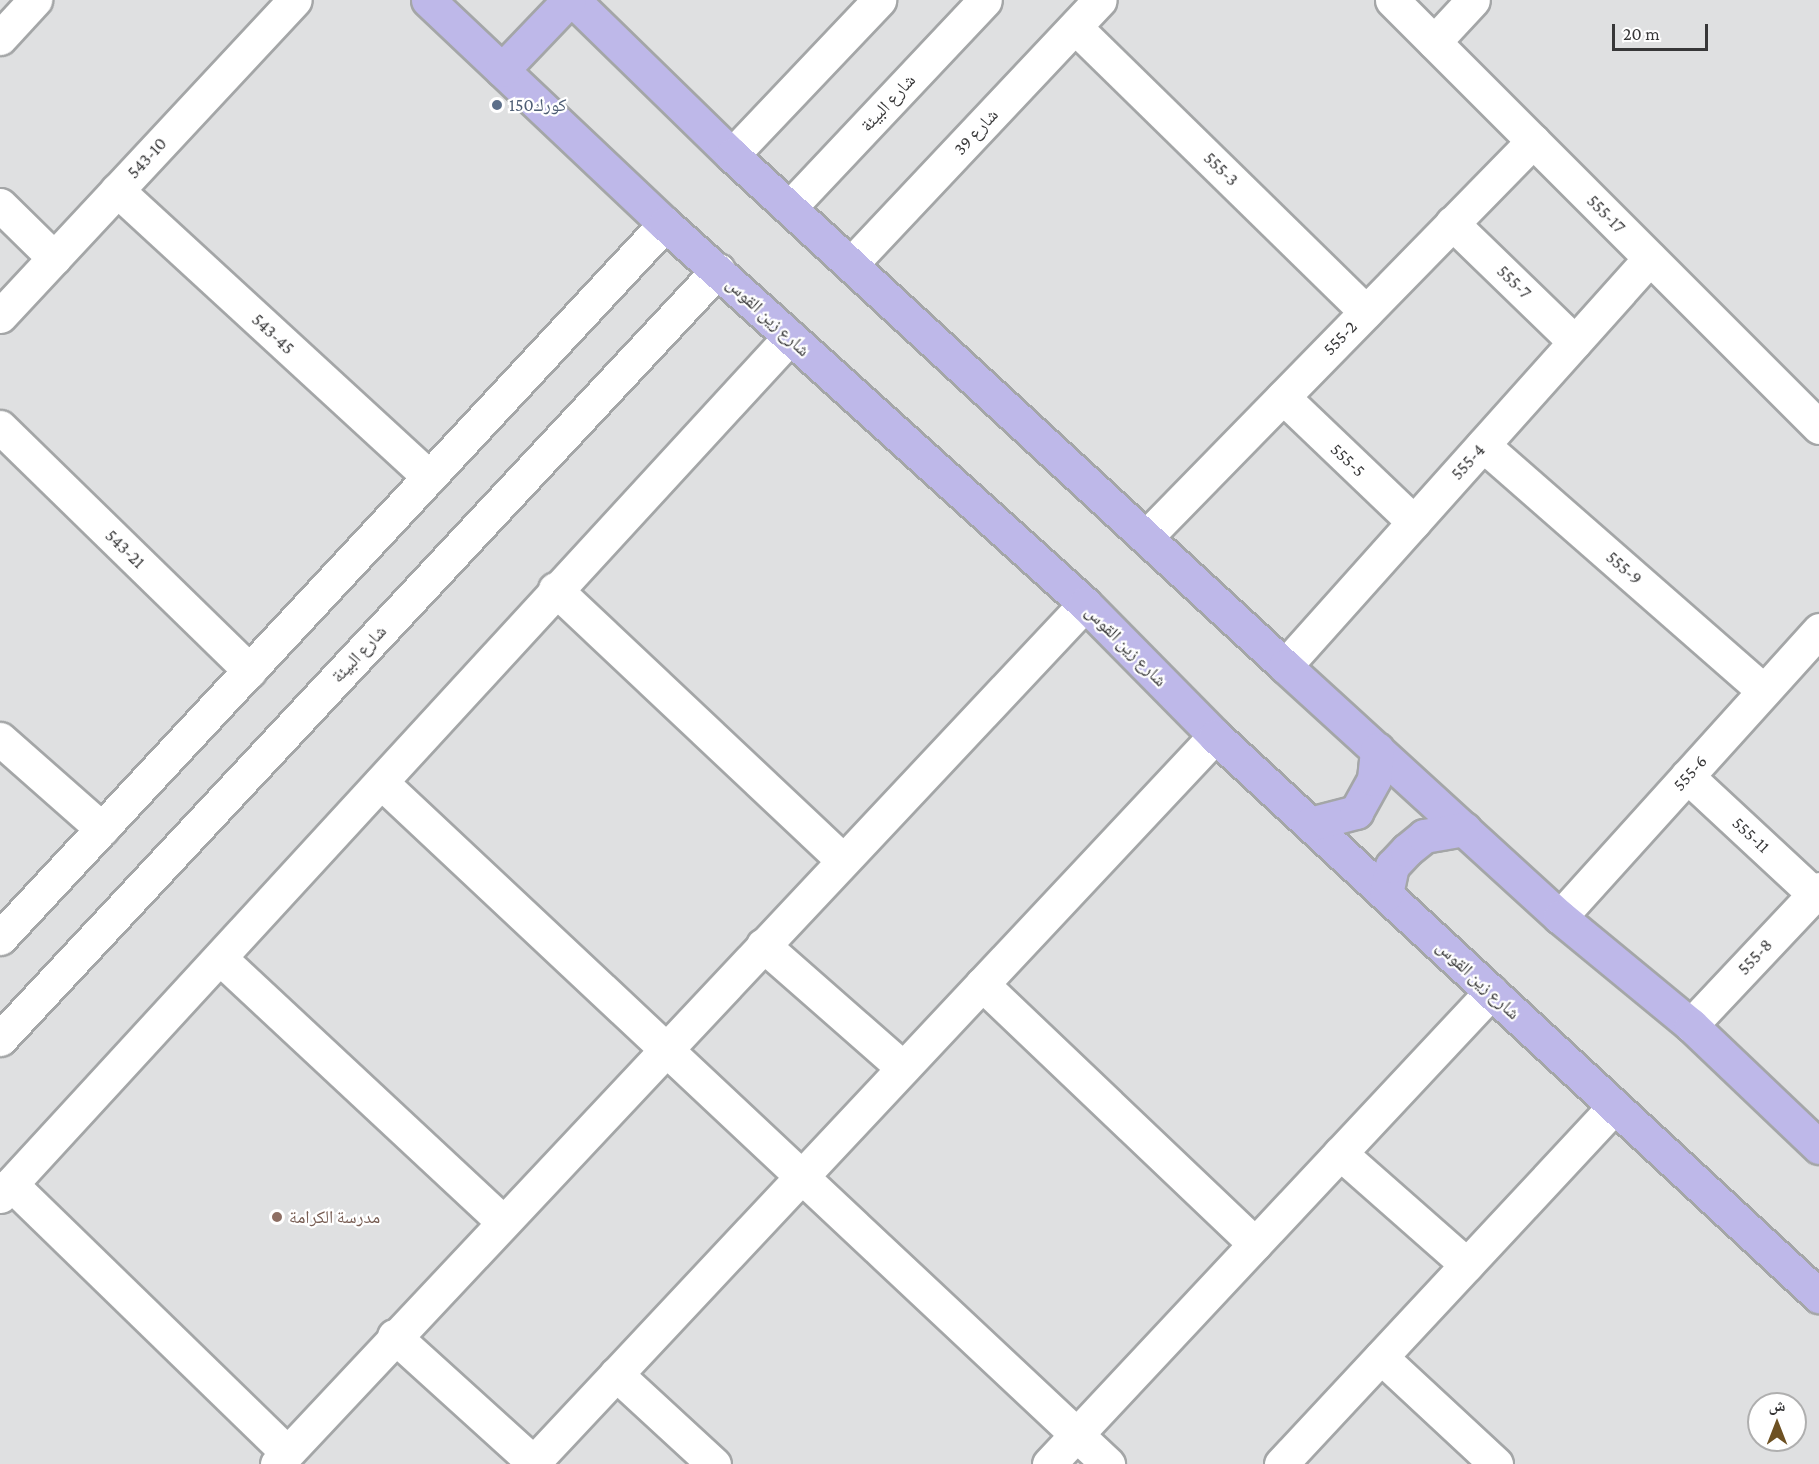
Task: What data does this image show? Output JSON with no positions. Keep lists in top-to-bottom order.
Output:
{
  "streets": {
    "main road": ["شارع زين القوس"],
    "street": [
      "شارع البيئة",
      "شارع 39",
      "543-10",
      "555-3",
      "555-17",
      "555-7",
      "543-45",
      "555-2",
      "555-5",
      "555-4",
      "543-21",
      "555-9",
      "555-6",
      "555-11",
      "555-8"
    ]
  },
  "crossings": [
    ["شارع البيئة", "شارع زين القوس"],
    ["شارع 39", "555-3"],
    ["543-10", "543-45"],
    ["555-3", "555-2"],
    ["555-17", "555-2"],
    ["555-17", "555-4"],
    ["555-7", "555-2"],
    ["555-7", "555-4"],
    ["555-2", "555-5"],
    ["555-5", "555-4"],
    ["555-4", "555-9"],
    ["555-9", "555-6"],
    ["555-6", "555-11"],
    ["555-11", "555-8"]
  ],
  "places": ["كورك150", "مدرسة الكرامة"],
  "scale_bar": "20 m",
  "north": "top"
}
